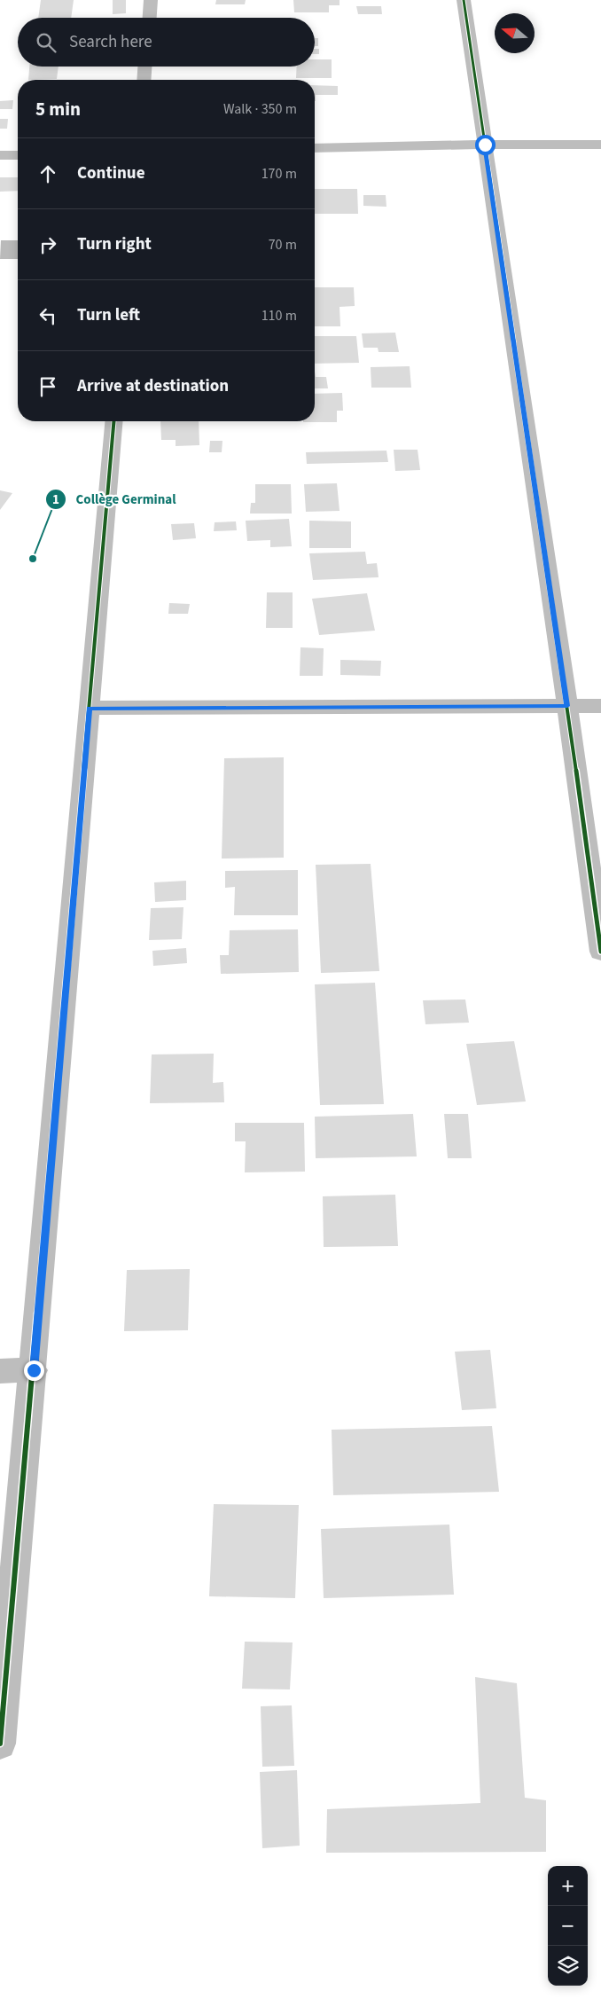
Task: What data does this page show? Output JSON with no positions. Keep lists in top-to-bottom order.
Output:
{
  "places": ["Collège Germinal"],
  "north": "left",
  "page": {
    "search": "Search here",
    "heading": ["5 min", "Walk · 350 m"],
    "list": [
      ["Continue", "170 m"],
      ["Turn right", "70 m"],
      ["Turn left", "110 m"],
      "Arrive at destination"
    ],
    "map_buttons": ["+", "−"]
  }
}
